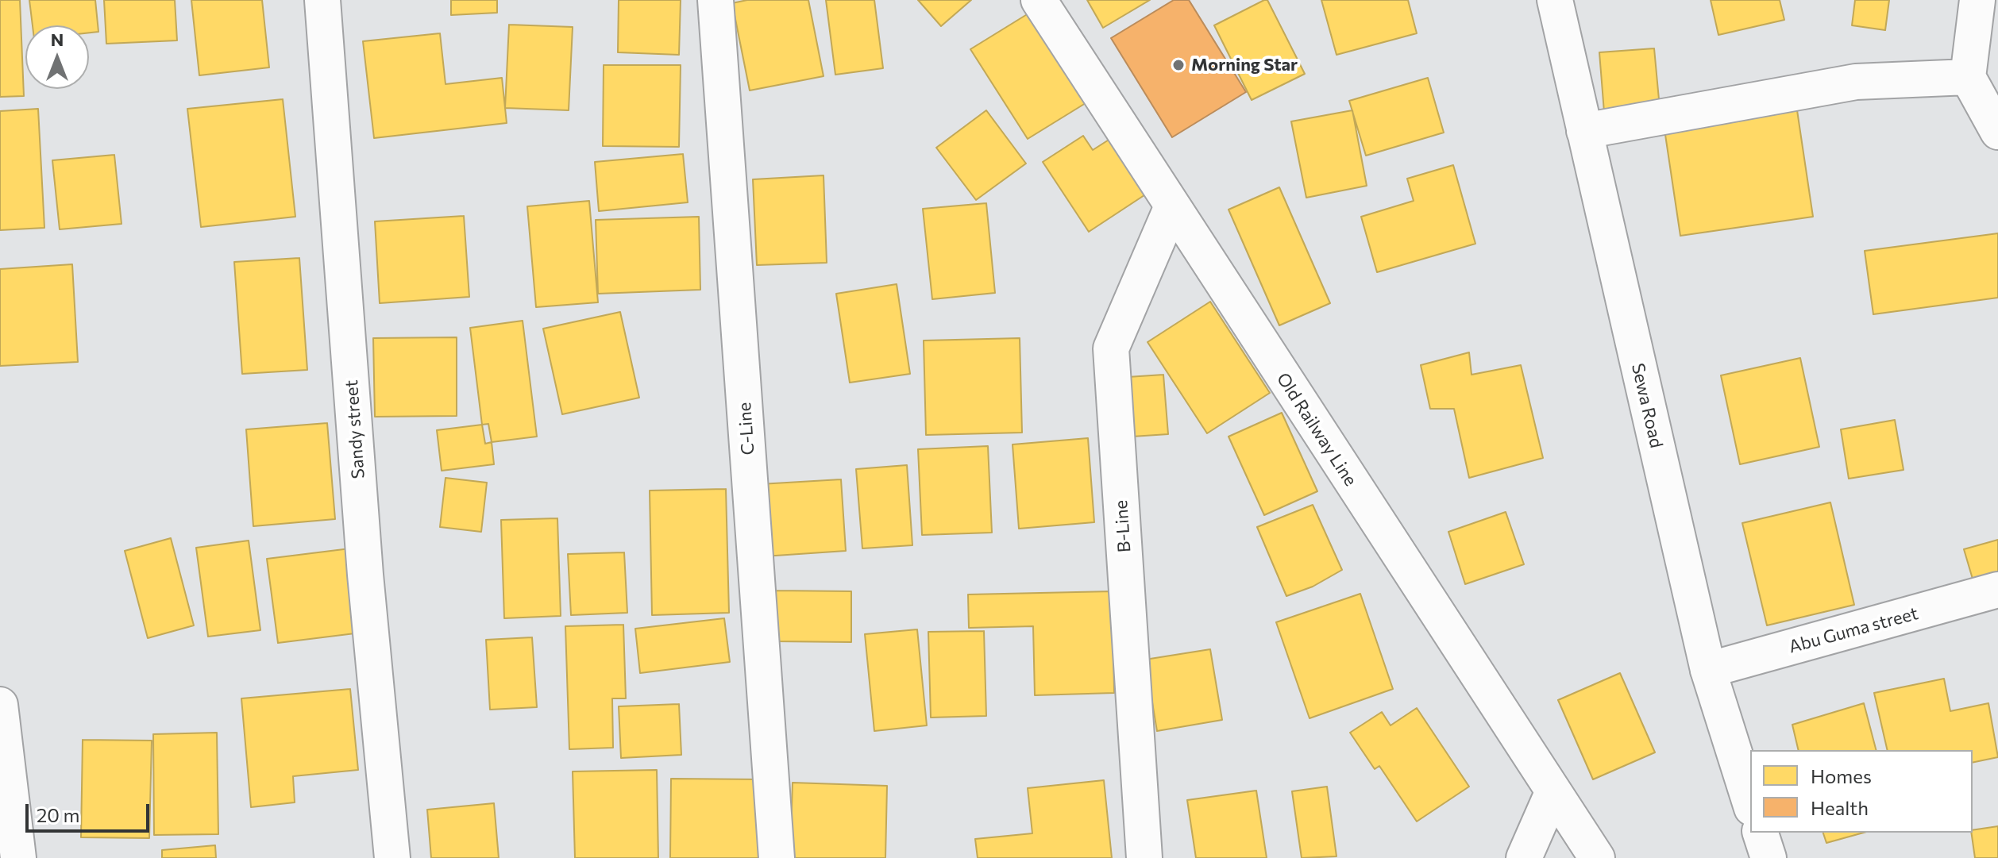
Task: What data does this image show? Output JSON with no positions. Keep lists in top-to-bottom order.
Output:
{
  "streets": {
    "street": [
      "Sewa Road",
      "C-Line",
      "Sandy street",
      "Old Railway Line",
      "B-Line",
      "Abu Guma street"
    ]
  },
  "crossings": [
    ["Sewa Road", "Abu Guma street"],
    ["Old Railway Line", "B-Line"]
  ],
  "places": ["Morning Star"],
  "legend": ["Homes", "Health"],
  "scale_bar": "20 m",
  "north": "top"
}
